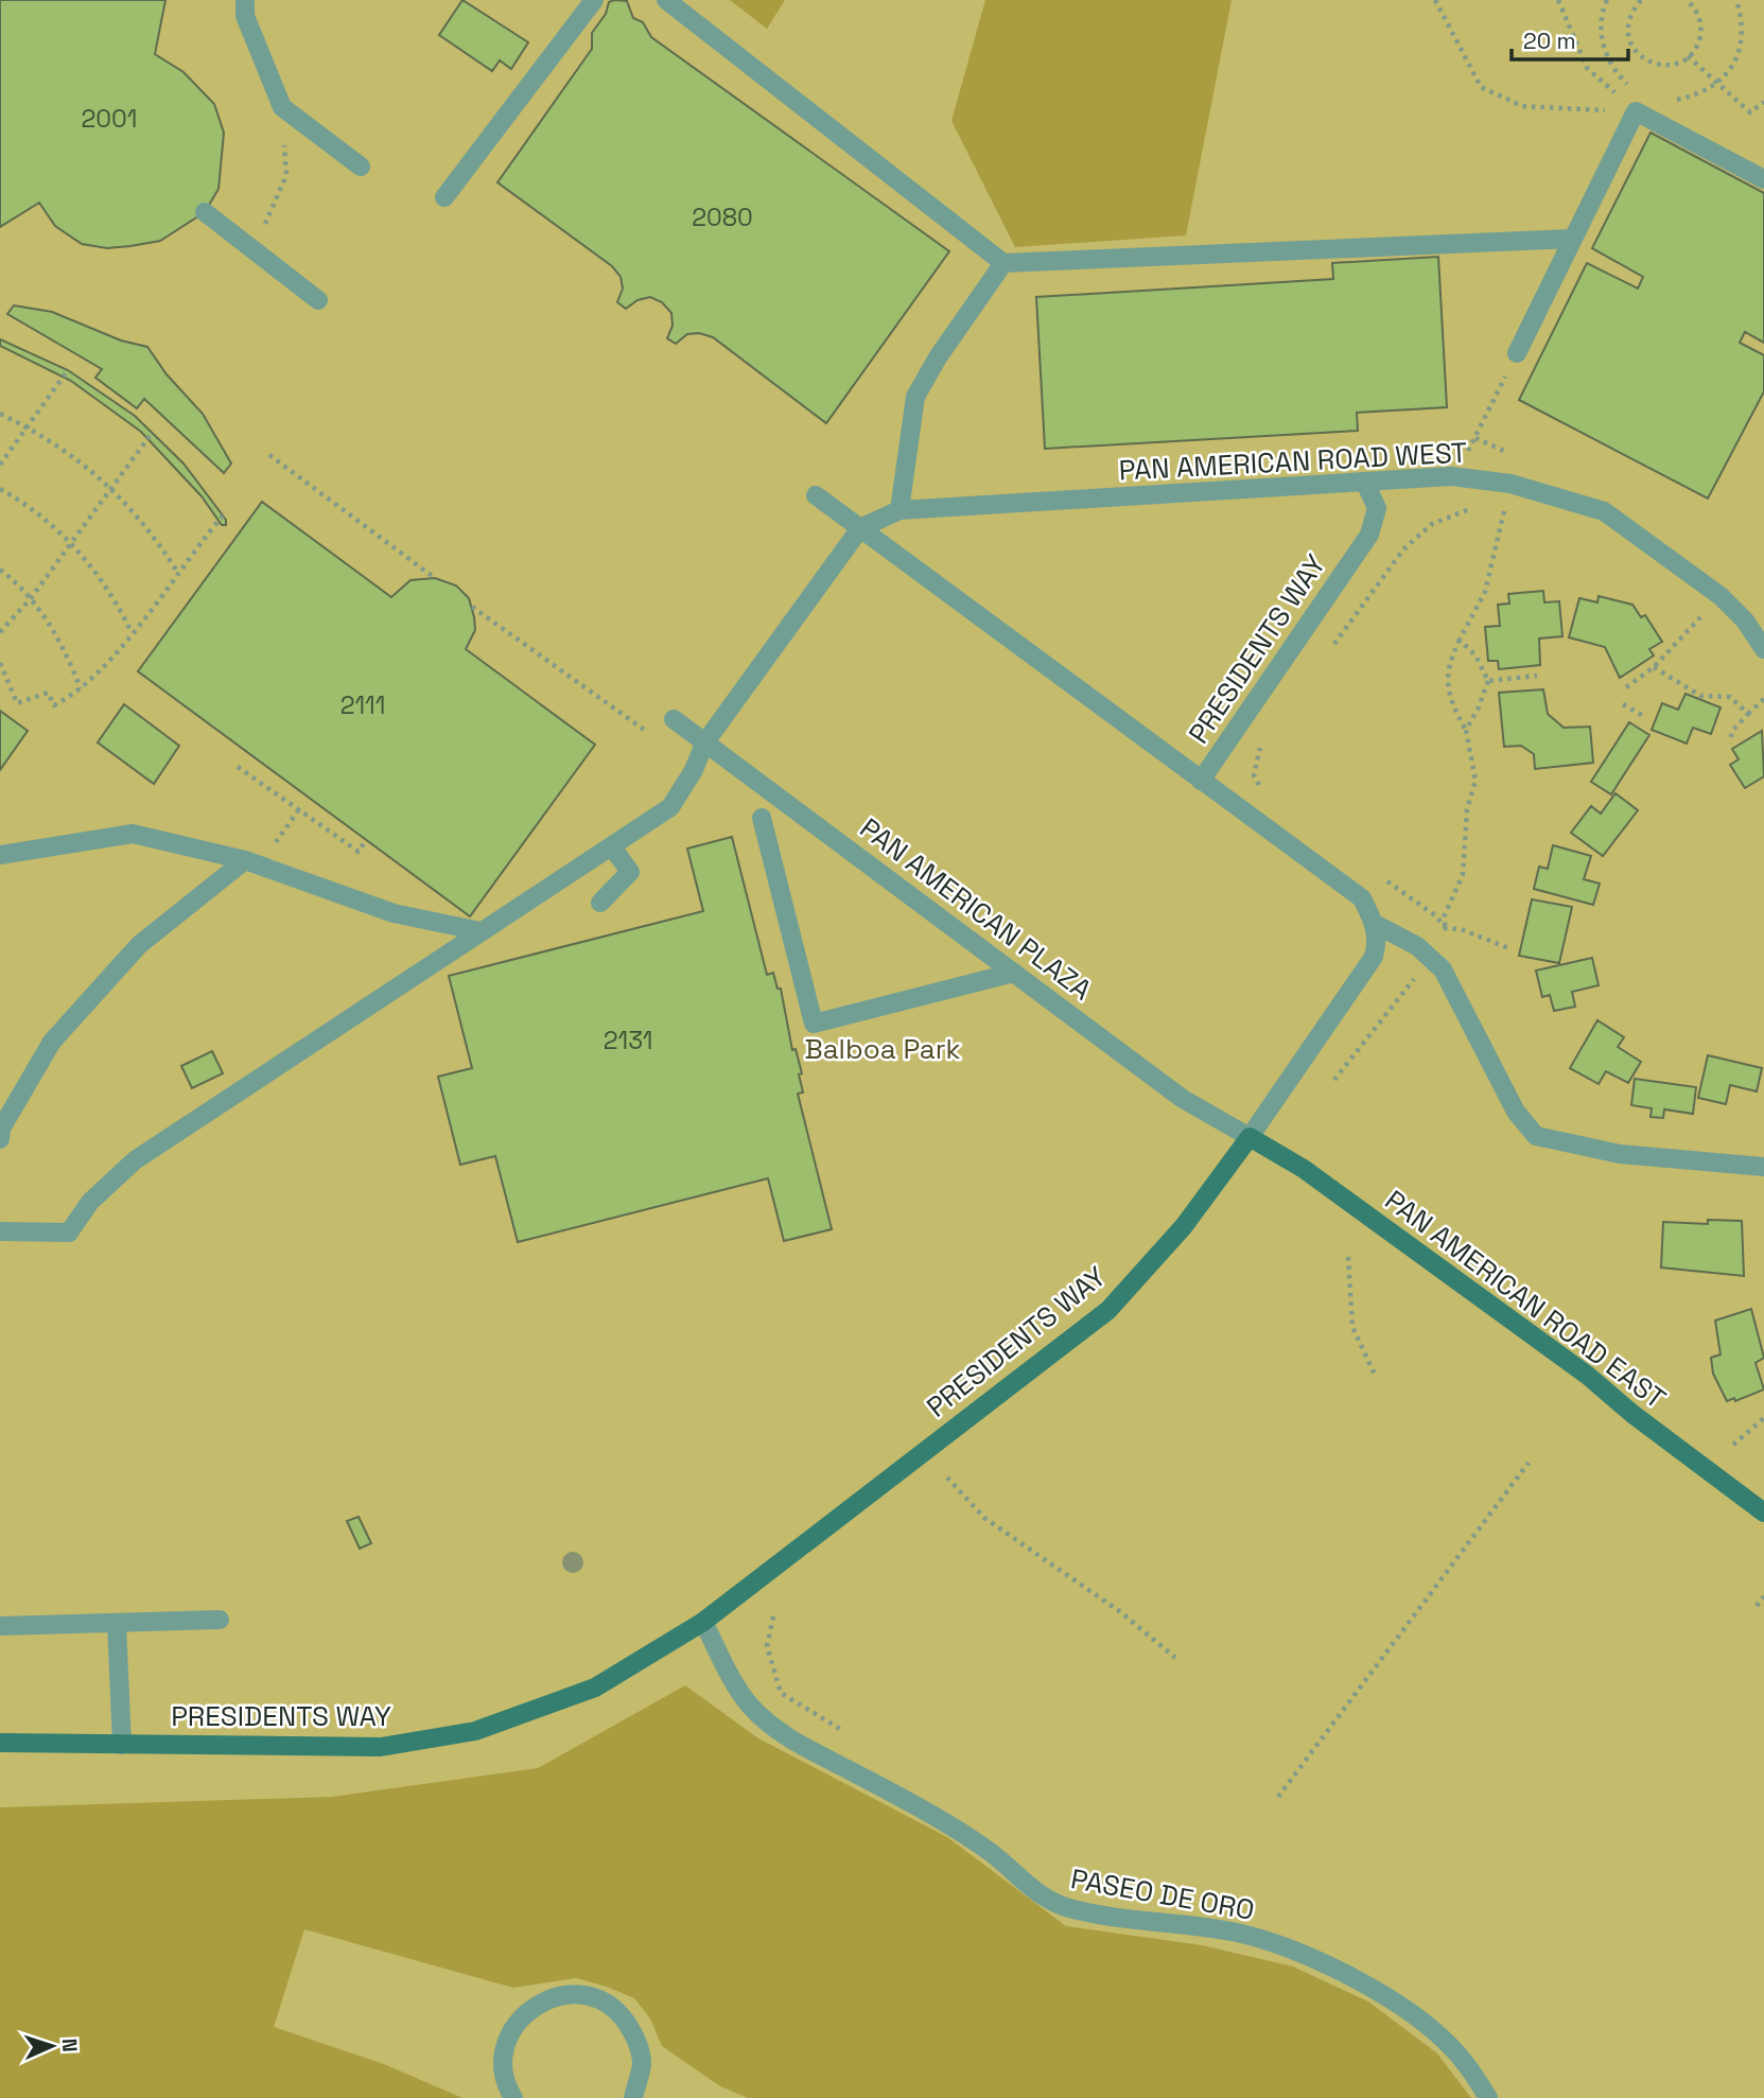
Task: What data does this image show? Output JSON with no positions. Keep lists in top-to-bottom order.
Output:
{
  "streets": {
    "street": [
      "PAN AMERICAN ROAD WEST",
      "PRESIDENTS WAY",
      "PAN AMERICAN PLAZA",
      "PAN AMERICAN ROAD EAST",
      "PASEO DE ORO"
    ]
  },
  "crossings": [
    ["PAN AMERICAN ROAD WEST", "PRESIDENTS WAY"],
    ["PRESIDENTS WAY", "PAN AMERICAN PLAZA"],
    ["PRESIDENTS WAY", "PAN AMERICAN ROAD EAST"],
    ["PRESIDENTS WAY", "PASEO DE ORO"],
    ["PAN AMERICAN PLAZA", "PAN AMERICAN ROAD EAST"]
  ],
  "parks": ["Balboa Park"],
  "house_numbers": [
    "2001",
    "2080",
    "2111",
    "2131"
  ],
  "scale_bar": "20 m",
  "north": "right"
}
